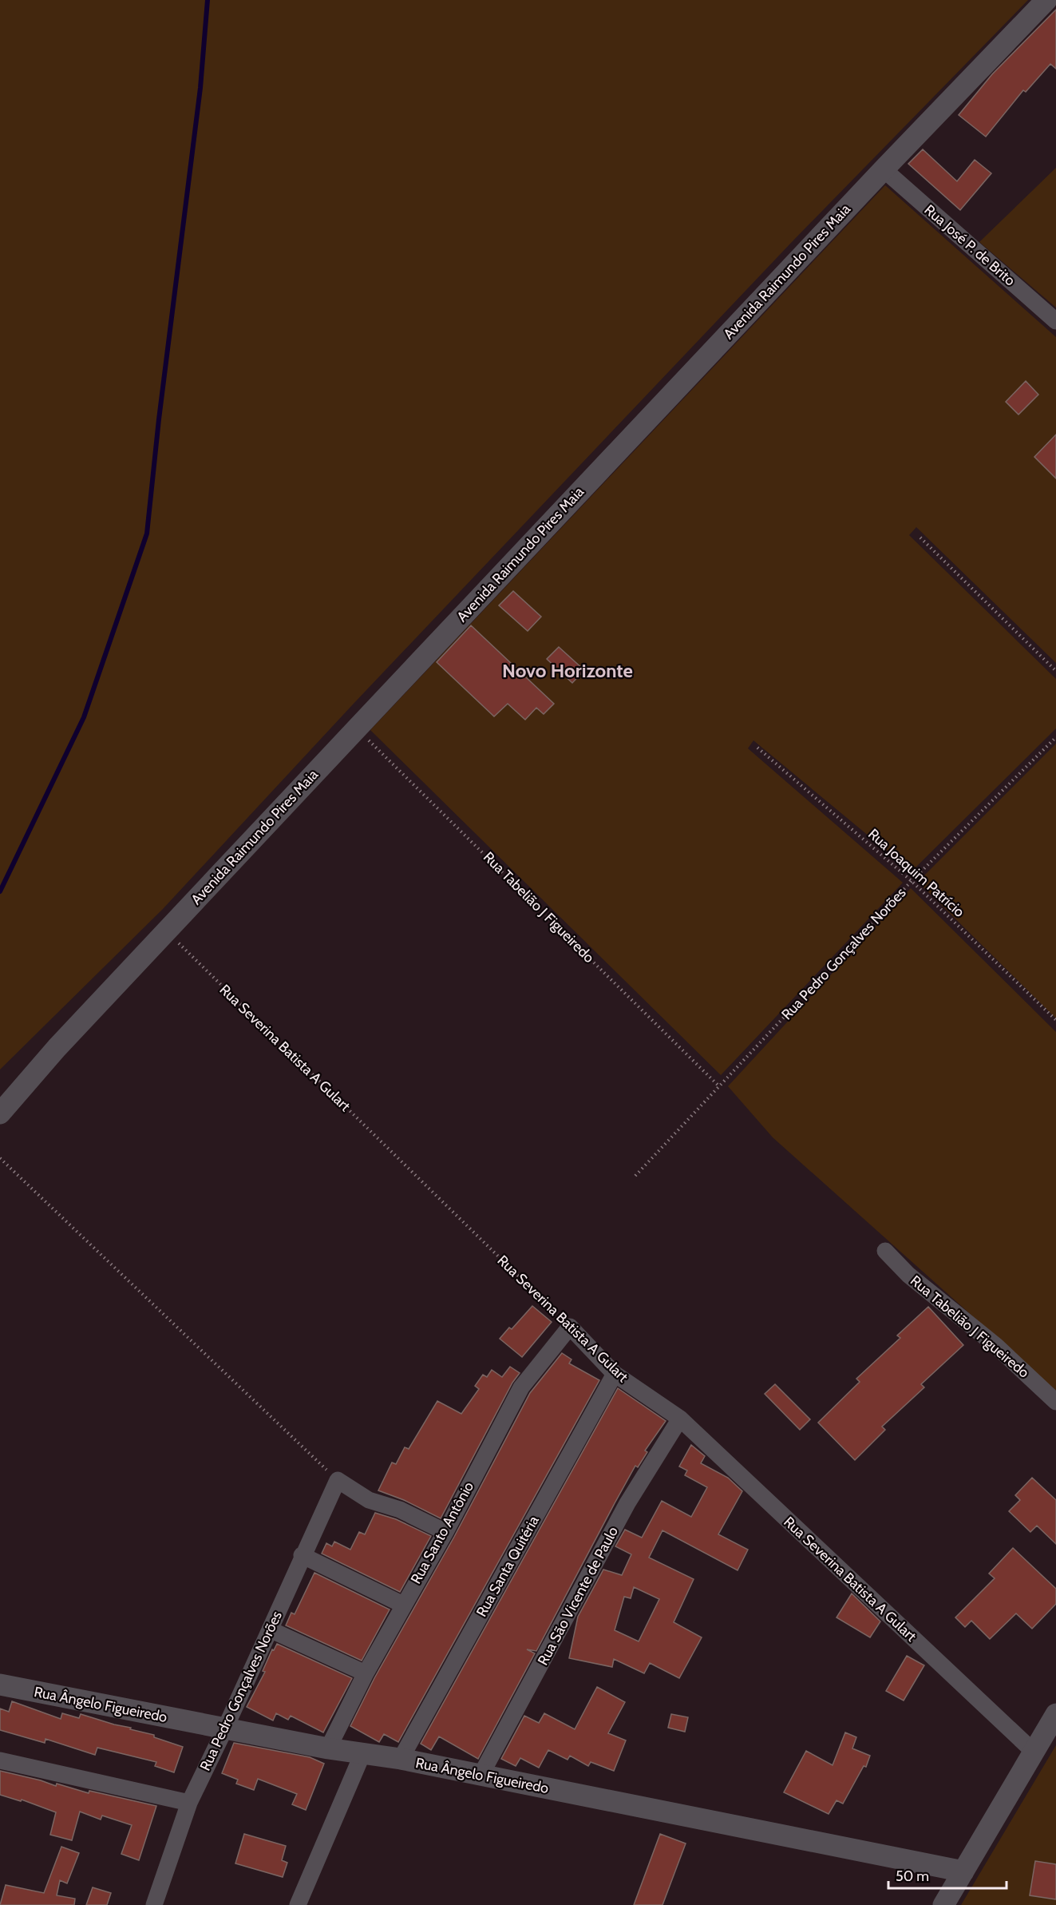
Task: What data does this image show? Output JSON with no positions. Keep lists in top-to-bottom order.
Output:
{
  "streets": {
    "street": [
      "Rua José P. de Brito",
      "Avenida Raimundo Pires Maia",
      "Rua Tabelião J Figueiredo",
      "Rua Pedro Gonçalves Norões",
      "Rua Severina Batista A Gulart",
      "Rua Santo Antônio",
      "Rua Santa Quitéria",
      "Rua São Vicente de Paulo",
      "Rua Ângelo Figueiredo"
    ],
    "path": ["Rua Joaquim Patrício"]
  },
  "crossings": [
    ["Rua José P. de Brito", "Avenida Raimundo Pires Maia"],
    ["Avenida Raimundo Pires Maia", "Rua Tabelião J Figueiredo"],
    ["Avenida Raimundo Pires Maia", "Rua Severina Batista A Gulart"],
    ["Rua Joaquim Patrício", "Rua Pedro Gonçalves Norões"],
    ["Rua Tabelião J Figueiredo", "Rua Pedro Gonçalves Norões"],
    ["Rua Pedro Gonçalves Norões", "Rua Ângelo Figueiredo"],
    ["Rua Severina Batista A Gulart", "Rua Santo Antônio"],
    ["Rua Severina Batista A Gulart", "Rua Santa Quitéria"],
    ["Rua Severina Batista A Gulart", "Rua São Vicente de Paulo"],
    ["Rua Santo Antônio", "Rua Ângelo Figueiredo"],
    ["Rua Santa Quitéria", "Rua Ângelo Figueiredo"],
    ["Rua São Vicente de Paulo", "Rua Ângelo Figueiredo"]
  ],
  "districts": ["Novo Horizonte"],
  "scale_bar": "50 m"
}
